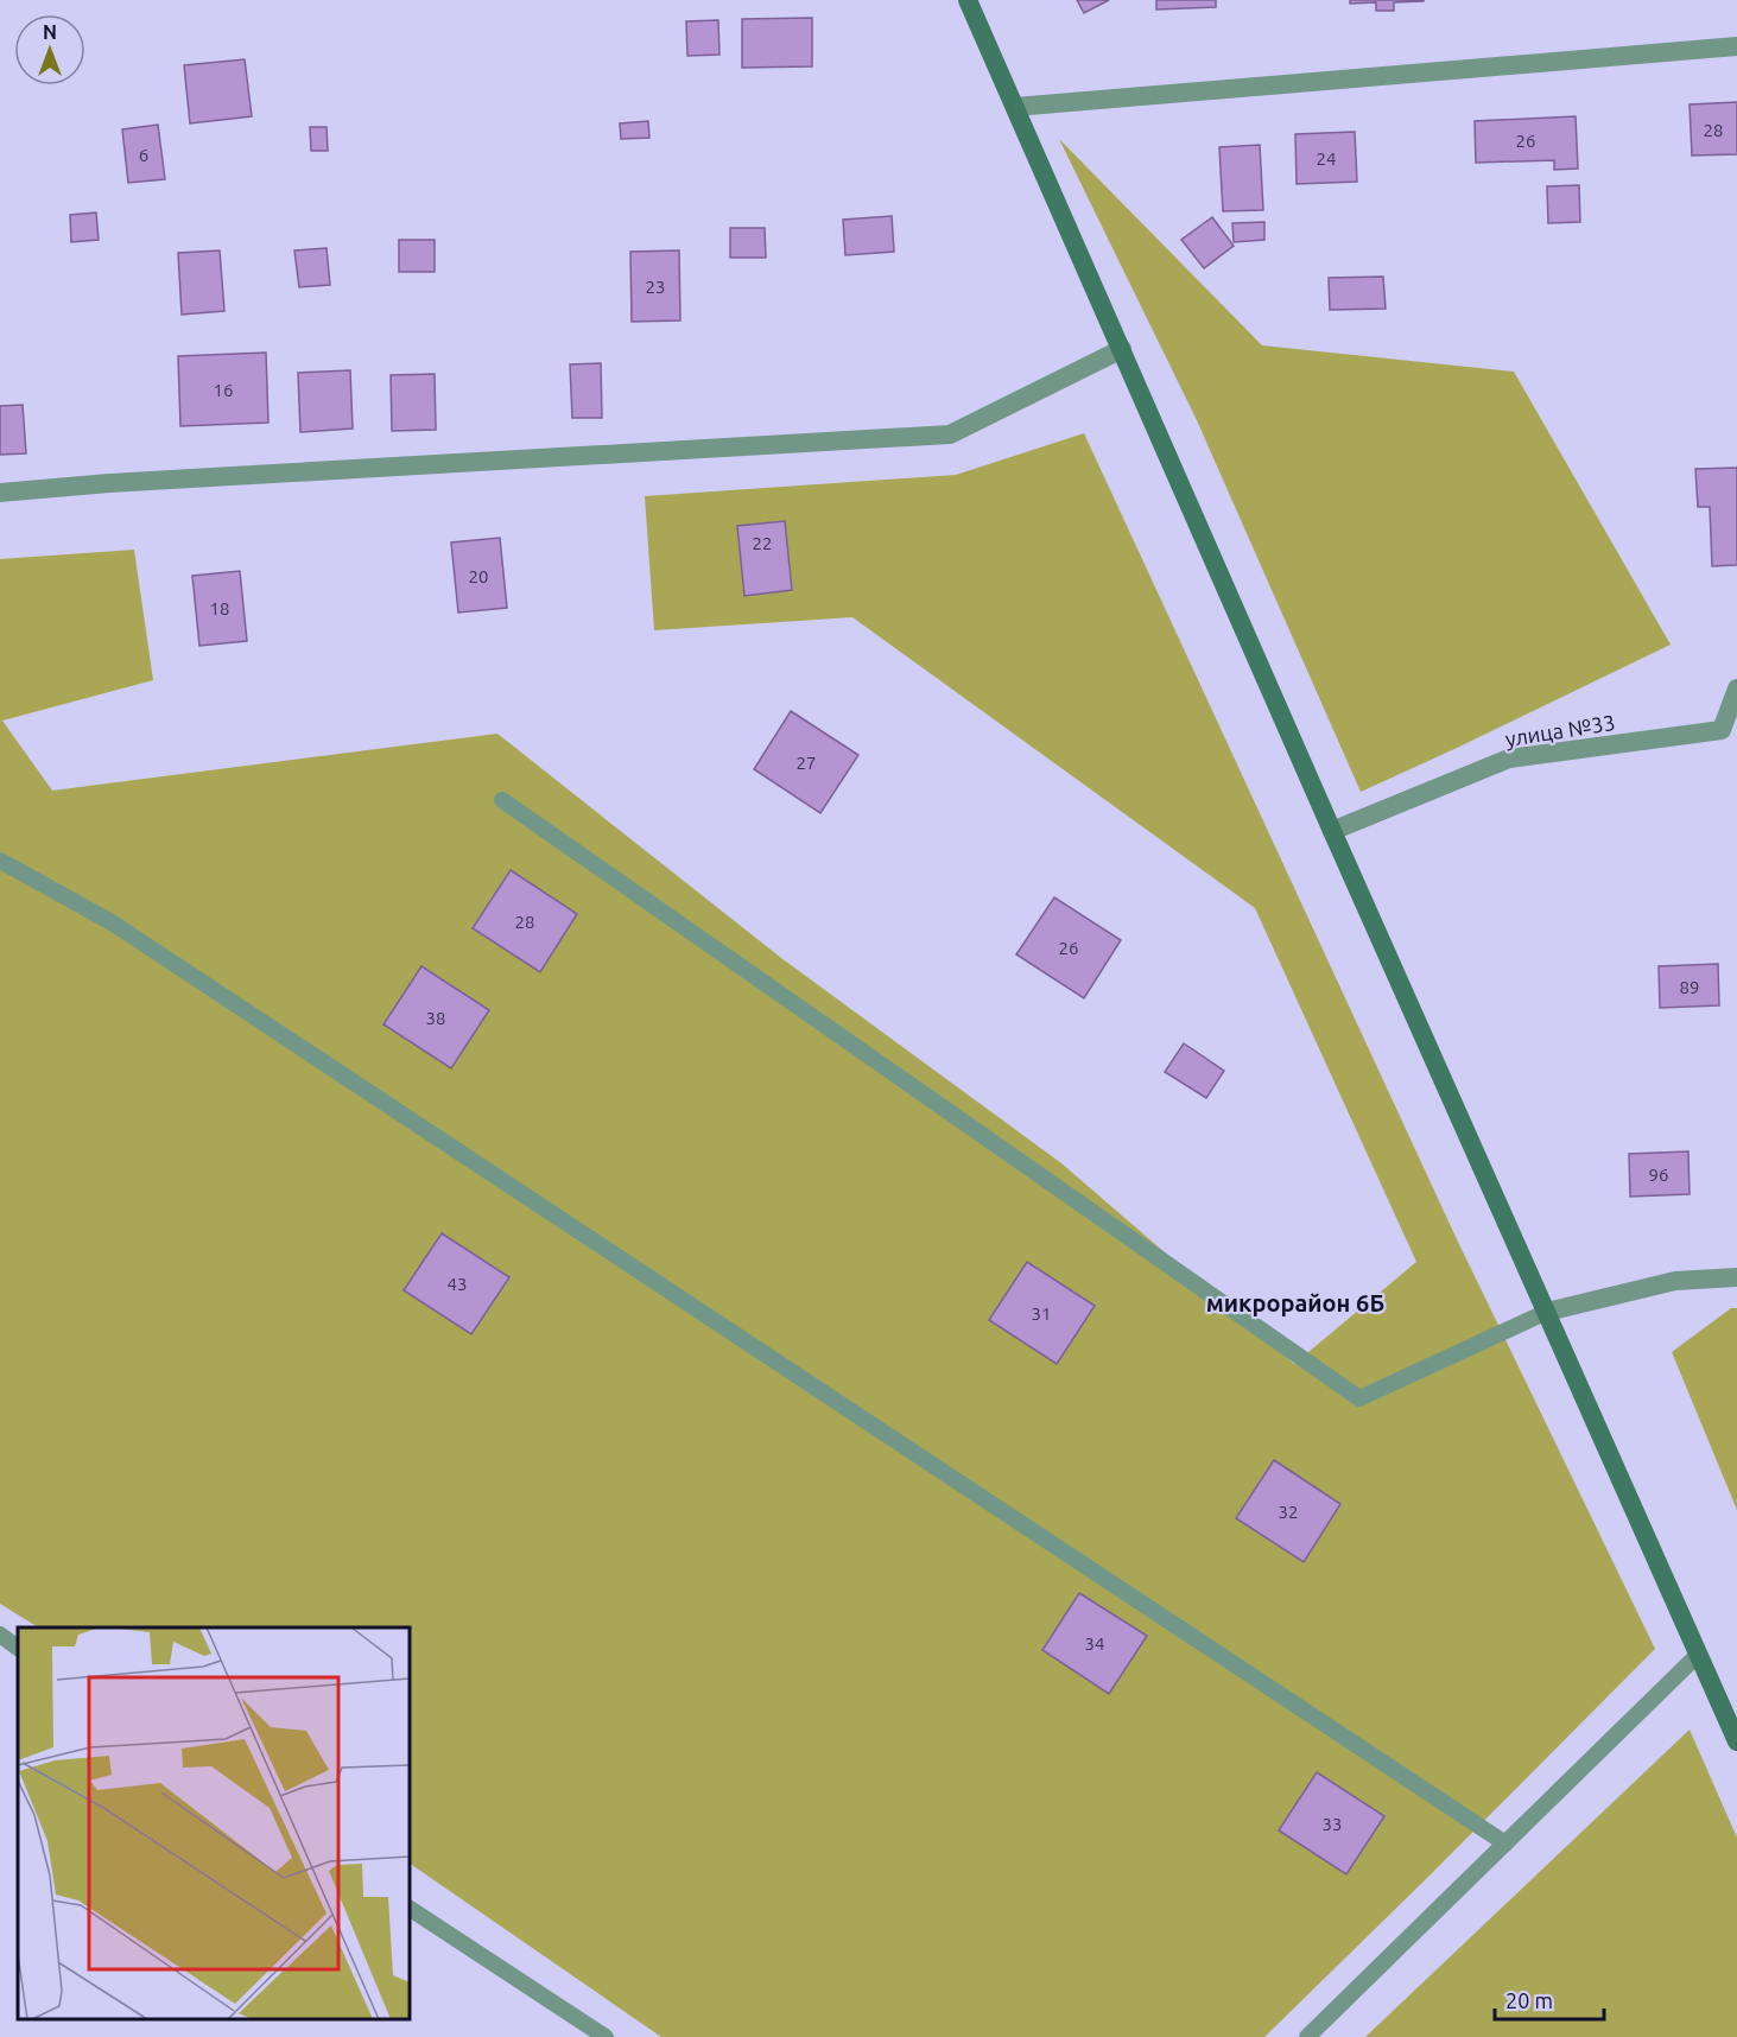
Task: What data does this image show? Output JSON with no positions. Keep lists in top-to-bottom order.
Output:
{
  "streets": {
    "street": ["улица №33"]
  },
  "districts": ["микрорайон 6Б"],
  "house_numbers": [
    "28",
    "26",
    "6",
    "24",
    "23",
    "16",
    "22",
    "20",
    "18",
    "27",
    "28",
    "26",
    "89",
    "38",
    "96",
    "43",
    "31",
    "32",
    "34",
    "33"
  ],
  "scale_bar": "20 m",
  "north": "top"
}
